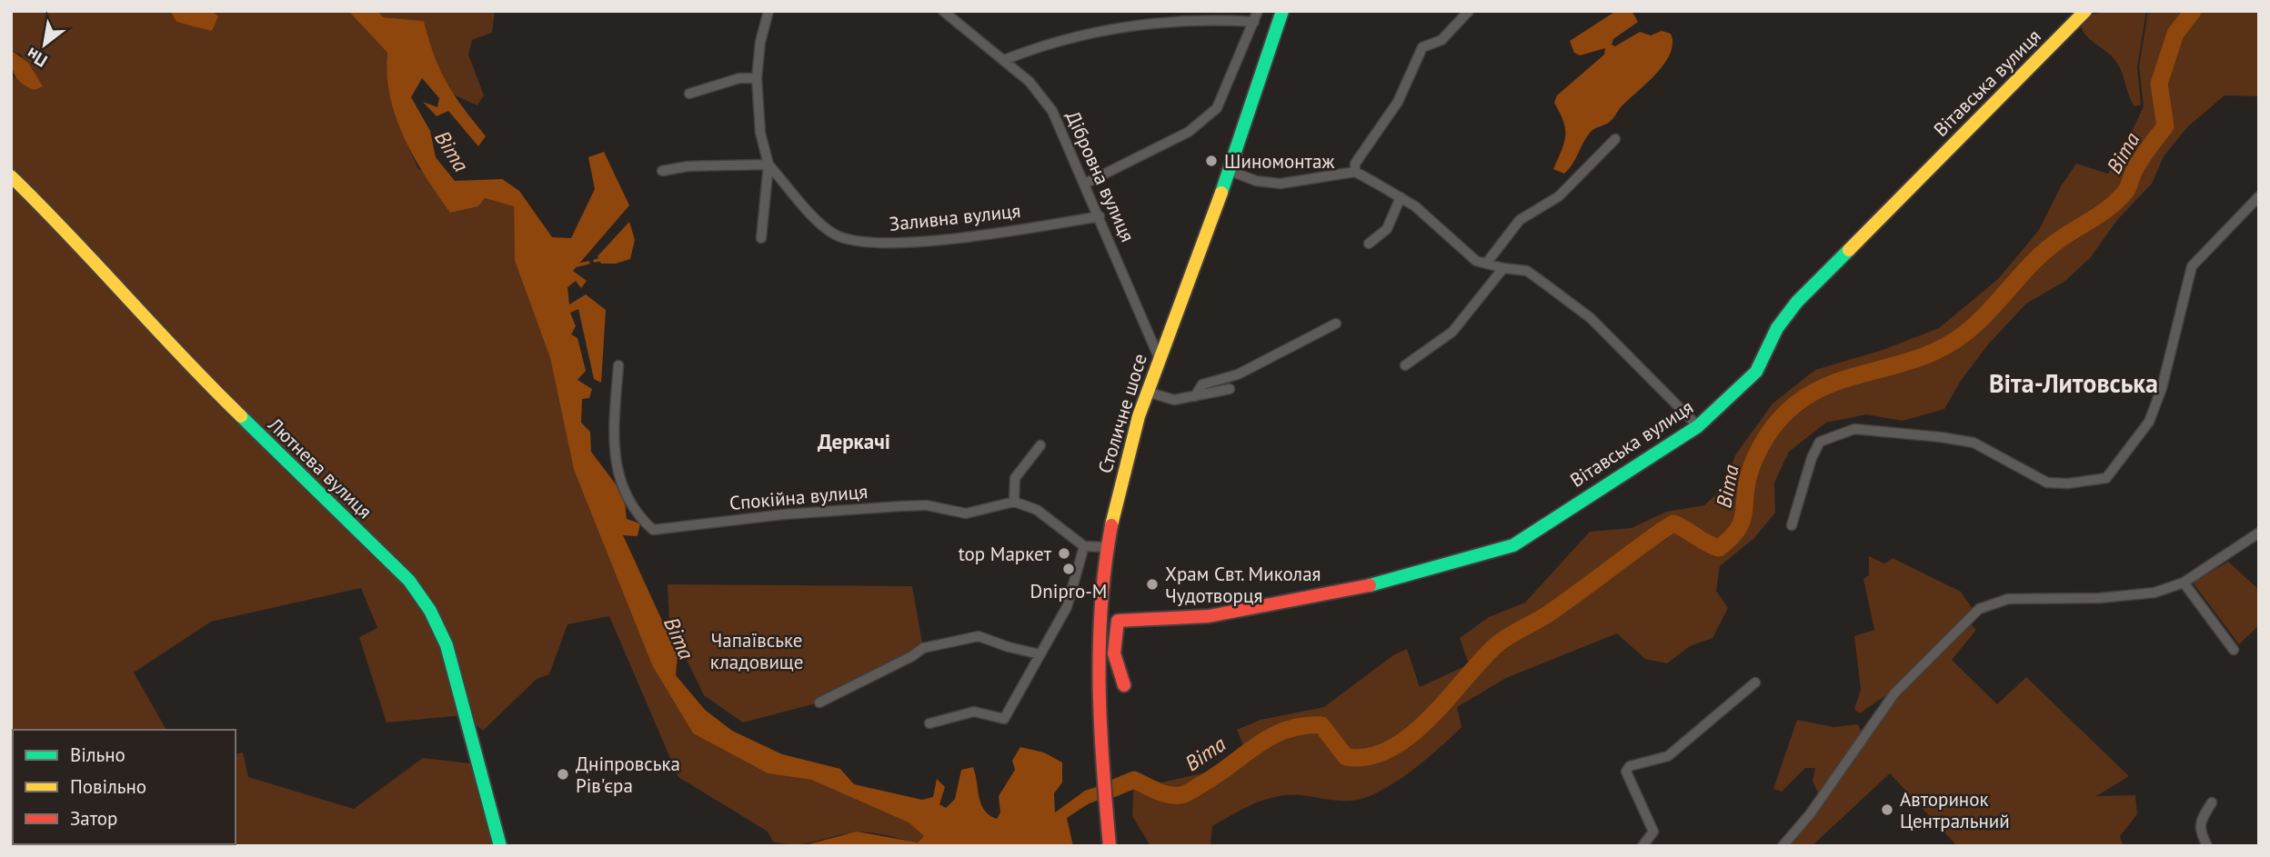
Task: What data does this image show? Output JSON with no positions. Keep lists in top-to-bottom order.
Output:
{
  "streets": {
    "street": [
      "Вітавська вулиця",
      "Дібровна вулиця",
      "Заливна вулиця",
      "Столичне шосе",
      "Лютнева вулиця",
      "Спокійна вулиця"
    ]
  },
  "crossings": [
    ["Дібровна вулиця", "Заливна вулиця"],
    ["Дібровна вулиця", "Столичне шосе"]
  ],
  "districts": ["Віта-Литовська", "Деркачі"],
  "water": ["Віта"],
  "parks": ["Чапаївське кладовище"],
  "places": [
    "Шиномонтаж",
    "top Маркет",
    "Dnipro-M",
    "Храм Свт. Миколая Чудотворця",
    "Дніпровська Рів'єра",
    "Авторинок Центральний"
  ],
  "legend": ["Вільно", "Повільно", "Затор"],
  "north": "bottom left"
}
